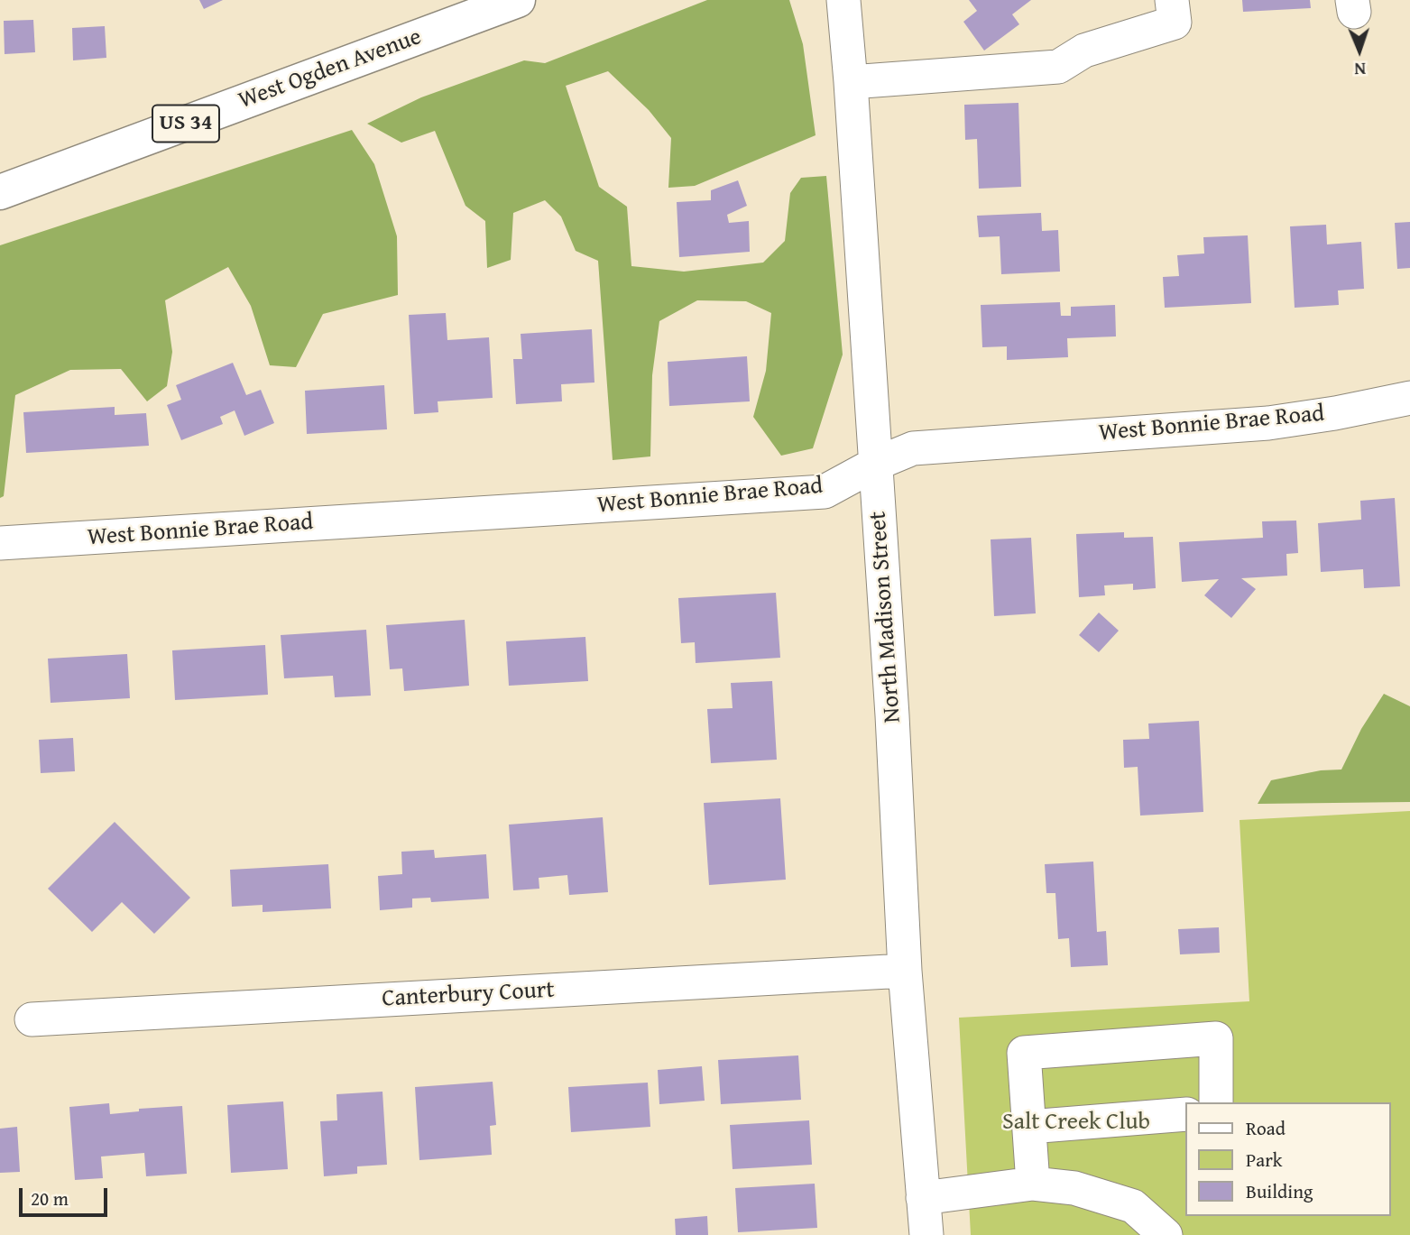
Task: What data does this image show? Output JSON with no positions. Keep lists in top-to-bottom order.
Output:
{
  "streets": {
    "main road": ["West Ogden Avenue", "US 34"],
    "street": ["West Bonnie Brae Road", "North Madison Street", "Canterbury Court"]
  },
  "crossings": [
    ["West Bonnie Brae Road", "North Madison Street"],
    ["North Madison Street", "Canterbury Court"]
  ],
  "parks": ["Salt Creek Club"],
  "legend": ["Road", "Park", "Building"],
  "scale_bar": "20 m",
  "north": "bottom"
}
